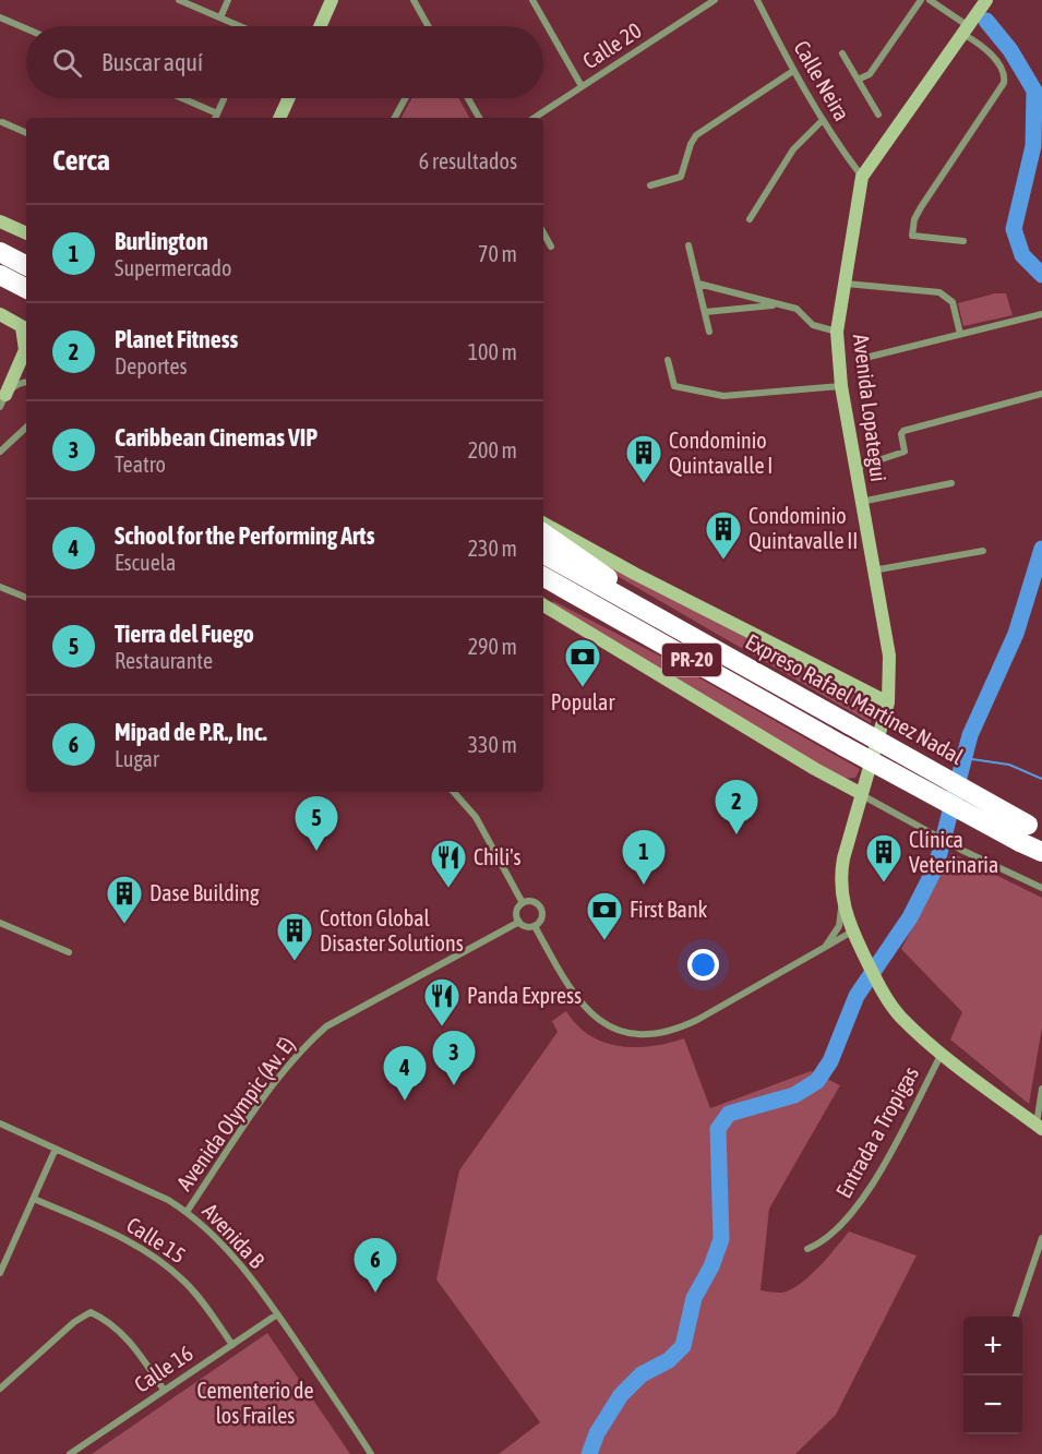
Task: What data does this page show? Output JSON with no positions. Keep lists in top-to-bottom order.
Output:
{
  "streets": {
    "highway": ["PR-20", "Expreso Rafael Martínez Nadal"],
    "street": [
      "Calle 20",
      "Calle Neira",
      "Avenida Lopategui",
      "Avenida Olympic (Av. E)",
      "Entrada a Tropigas",
      "Avenida B",
      "Calle 15",
      "Calle 16"
    ]
  },
  "crossings": [
    ["Calle Neira", "Avenida Lopategui"],
    ["Avenida Olympic (Av. E)", "Avenida B"],
    ["Avenida B", "Calle 16"],
    ["Calle 15", "Calle 16"]
  ],
  "parks": ["Cementerio de los Frailes"],
  "places": {
    "building": [
      "Condominio Quintavalle I",
      "Condominio Quintavalle II",
      "Clínica Veterinaria",
      "Dase Building",
      "Cotton Global Disaster Solutions"
    ],
    "bank": ["Popular", "First Bank"],
    "restaurant": ["Chili's", "Panda Express"]
  },
  "page": {
    "search": "Buscar aquí",
    "heading": ["Cerca", "6 resultados"],
    "list": [
      {
        "mark": "1",
        "name": "Burlington",
        "note": "Supermercado",
        "value": "70 m"
      },
      {
        "mark": "2",
        "name": "Planet Fitness",
        "note": "Deportes",
        "value": "100 m"
      },
      {
        "mark": "3",
        "name": "Caribbean Cinemas VIP",
        "note": "Teatro",
        "value": "200 m"
      },
      {
        "mark": "4",
        "name": "School for the Performing Arts",
        "note": "Escuela",
        "value": "230 m"
      },
      {
        "mark": "5",
        "name": "Tierra del Fuego",
        "note": "Restaurante",
        "value": "290 m"
      },
      {
        "mark": "6",
        "name": "Mipad de P.R., Inc.",
        "note": "Lugar",
        "value": "330 m"
      }
    ],
    "pins": [
      "2",
      "5",
      "1",
      "3",
      "4",
      "6"
    ],
    "map_buttons": ["+", "−"]
  }
}
